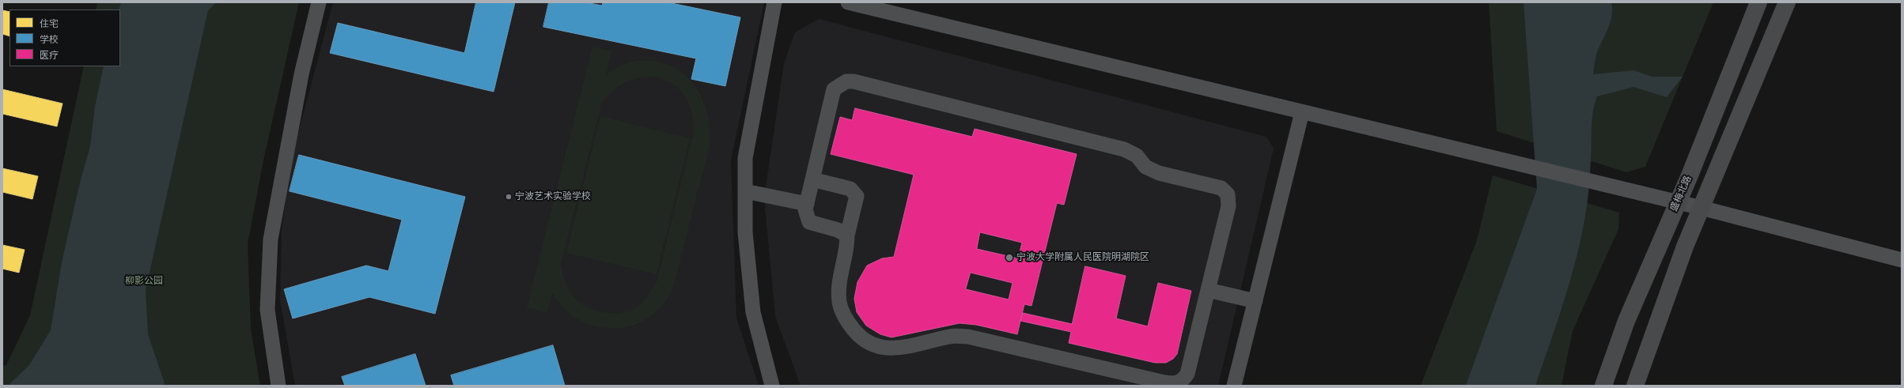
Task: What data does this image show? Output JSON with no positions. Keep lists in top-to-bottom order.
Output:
{
  "streets": {
    "main road": ["盛梅北路"]
  },
  "parks": ["柳影公园"],
  "places": ["宁波艺术实验学校", "宁波大学附属人民医院明湖院区"],
  "legend": ["住宅", "学校", "医疗"]
}
